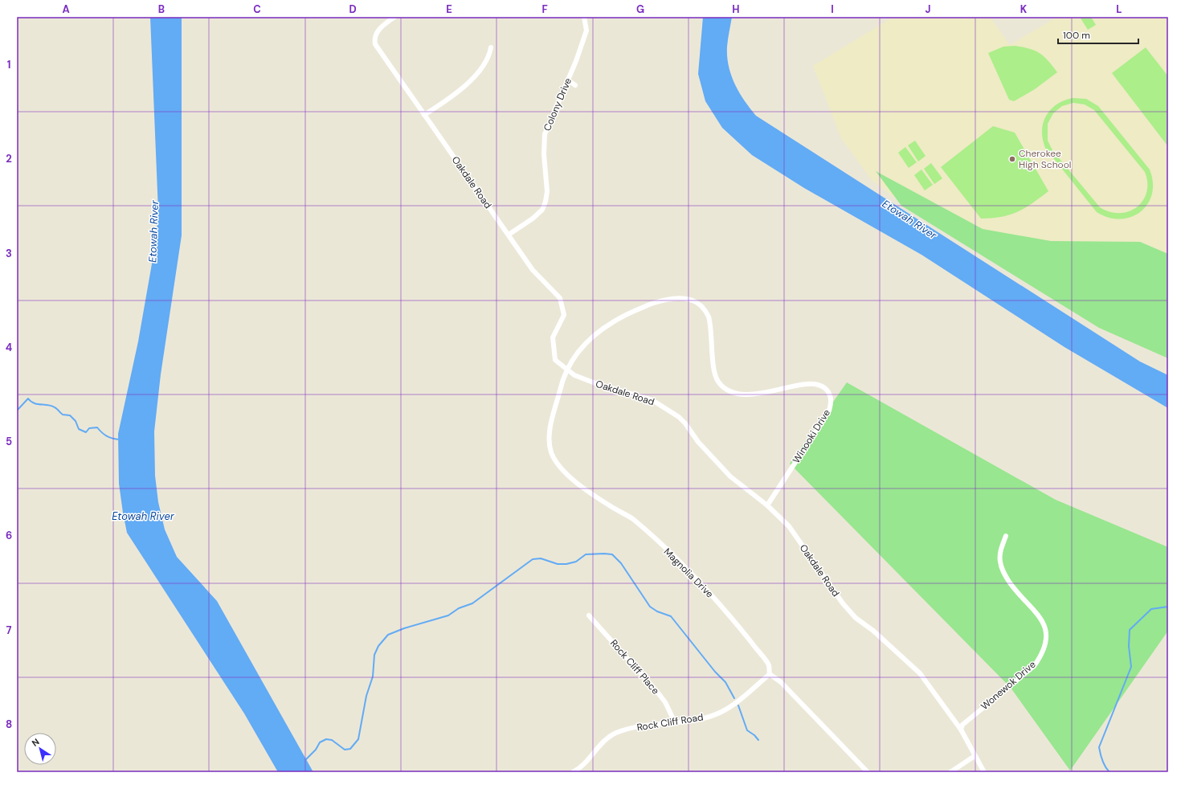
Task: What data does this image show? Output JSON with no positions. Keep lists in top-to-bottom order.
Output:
{
  "streets": {
    "street": [
      "Colony Drive",
      "Oakdale Road",
      "Winooki Drive",
      "Magnolia Drive",
      "Rock Cliff Place",
      "Wonewok Drive",
      "Rock Cliff Road"
    ]
  },
  "crossings": [
    ["Colony Drive", "Oakdale Road"],
    ["Oakdale Road", "Winooki Drive"],
    ["Oakdale Road", "Magnolia Drive"],
    ["Oakdale Road", "Wonewok Drive"],
    ["Winooki Drive", "Magnolia Drive"],
    ["Magnolia Drive", "Rock Cliff Road"],
    ["Rock Cliff Place", "Rock Cliff Road"]
  ],
  "water": ["Etowah River"],
  "places": ["Cherokee High School"],
  "scale_bar": "100 m",
  "north": "top left",
  "grid": {
    "columns": [
      "A",
      "B",
      "C",
      "D",
      "E",
      "F",
      "G",
      "H",
      "I",
      "J",
      "K",
      "L"
    ],
    "rows": [
      "1",
      "2",
      "3",
      "4",
      "5",
      "6",
      "7",
      "8"
    ]
  }
}
